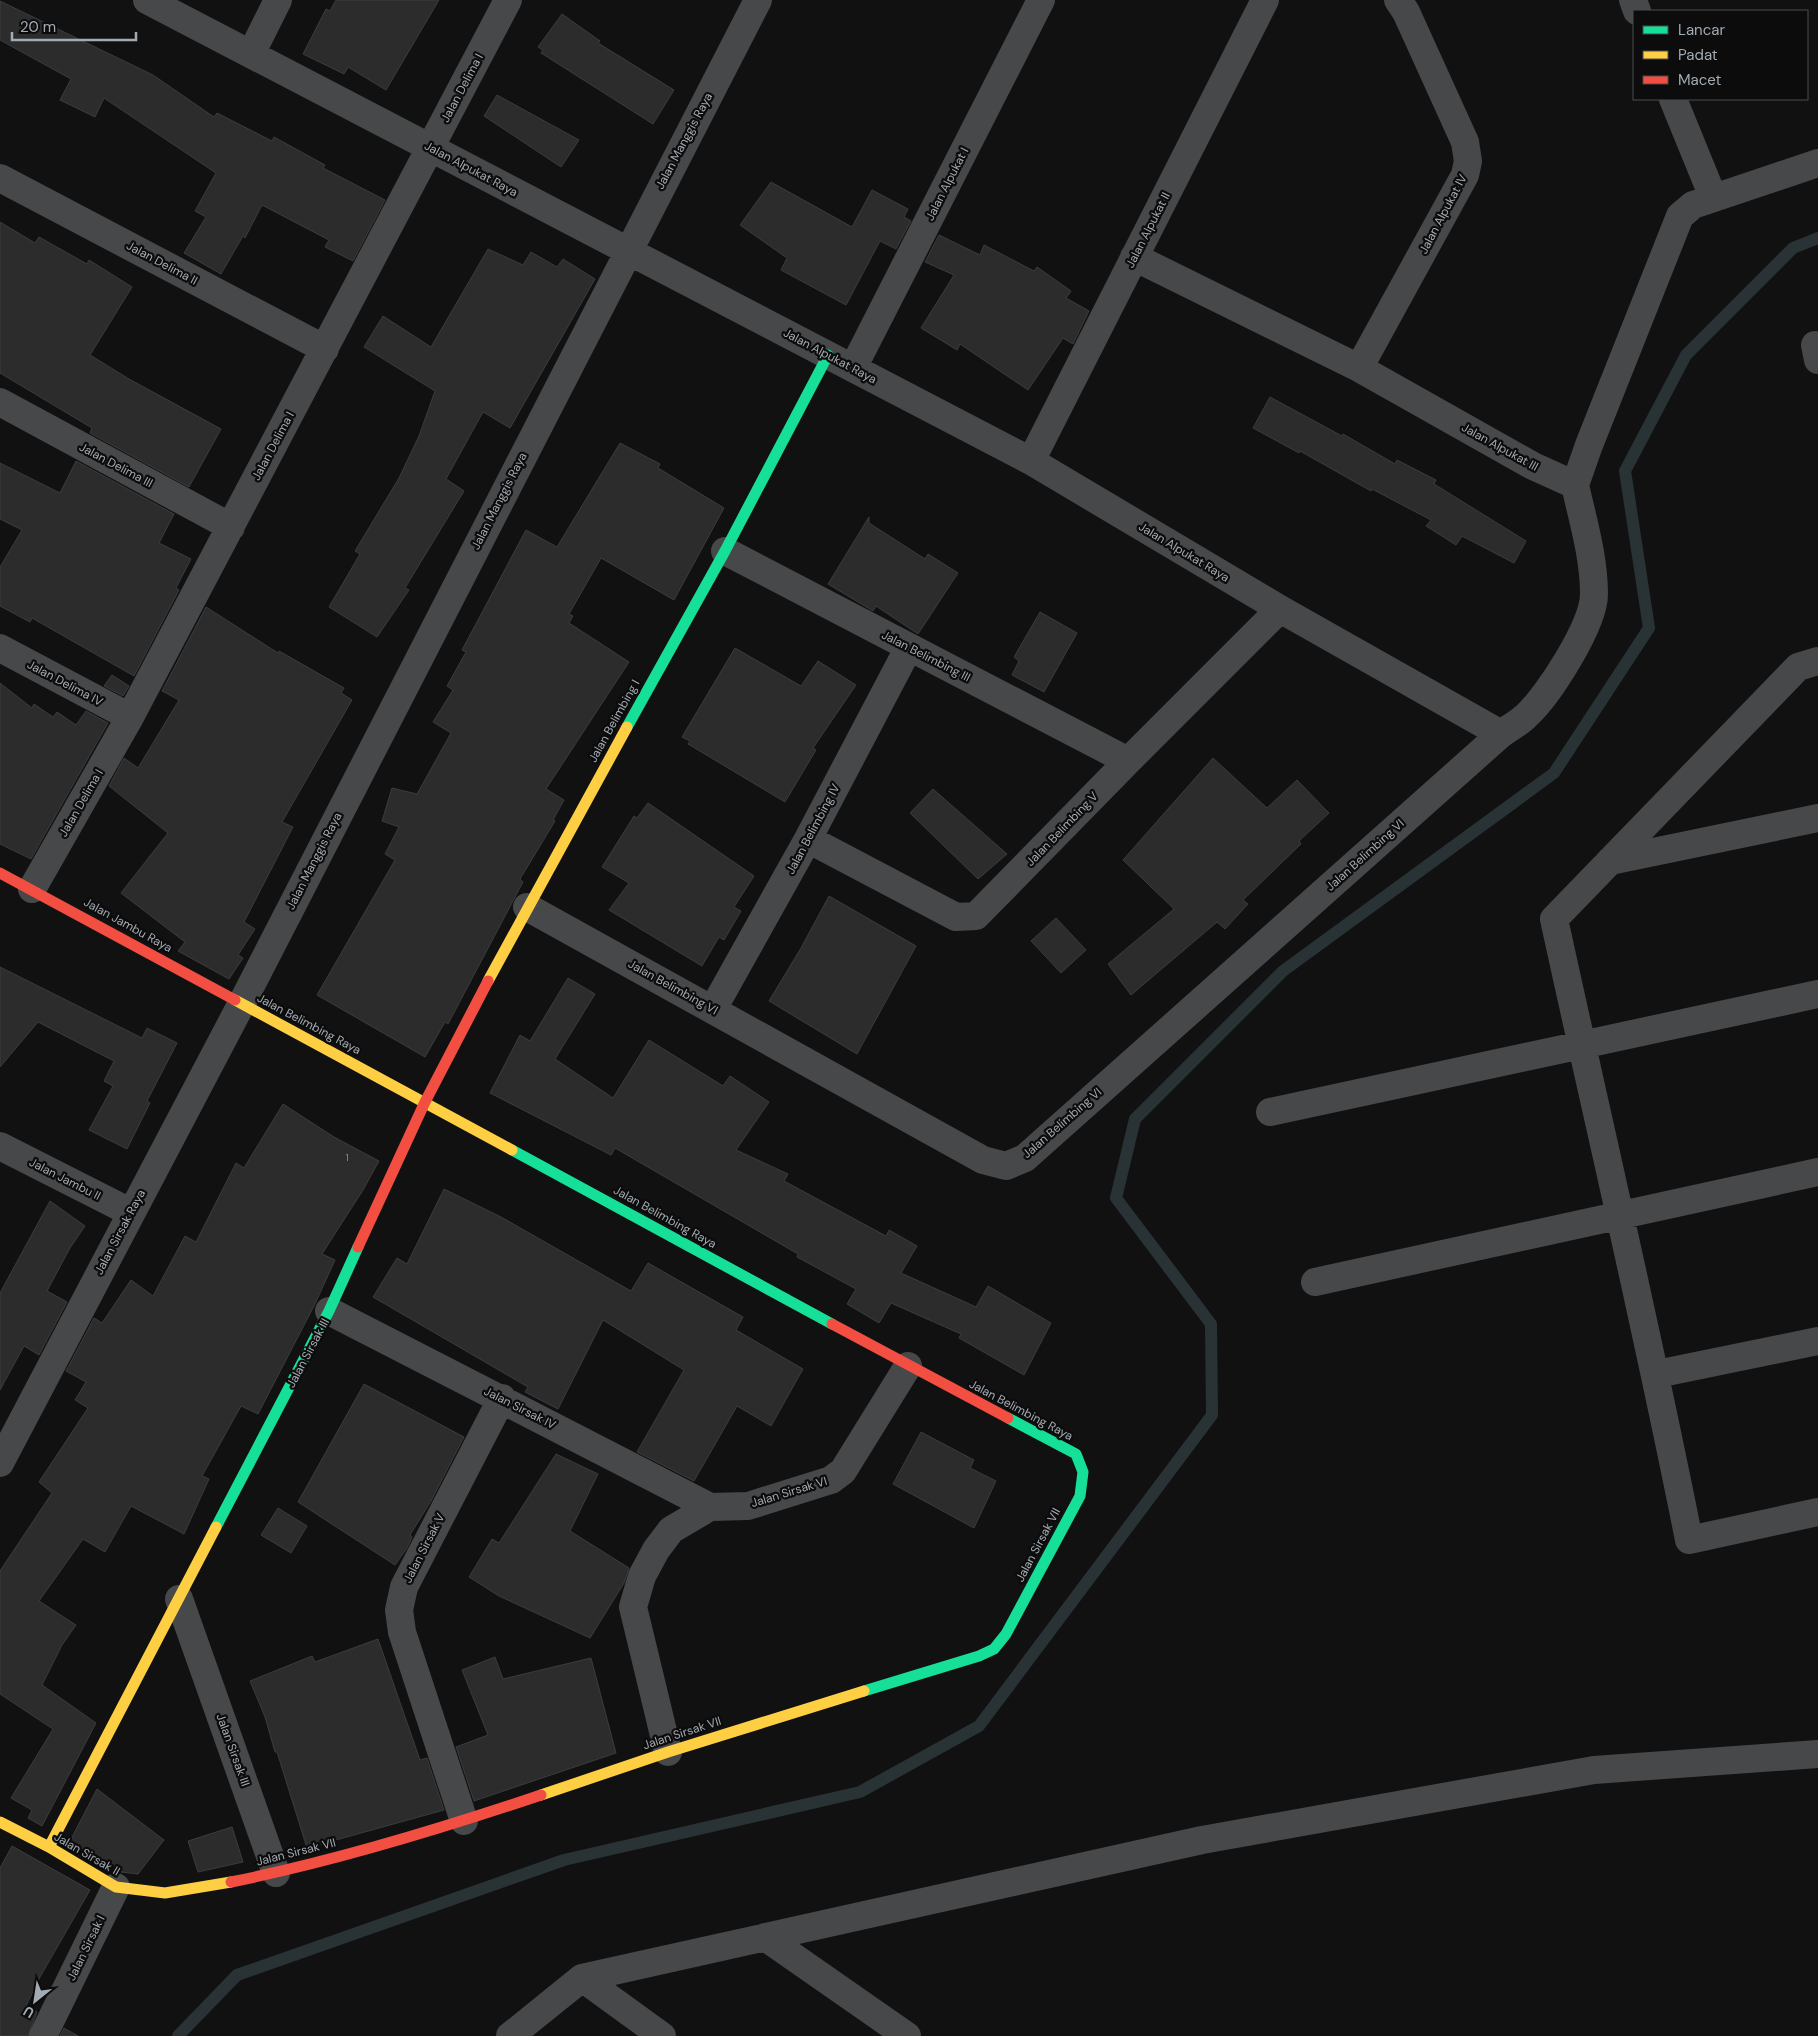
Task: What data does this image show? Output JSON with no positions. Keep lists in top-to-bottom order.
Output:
{
  "streets": {
    "street": [
      "Jalan Delima I",
      "Jalan Manggis Raya",
      "Jalan Alpukat Raya",
      "Jalan Alpukat I",
      "Jalan Alpukat IV",
      "Jalan Alpukat II",
      "Jalan Delima II",
      "Jalan Alpukat III",
      "Jalan Delima III",
      "Jalan Belimbing III",
      "Jalan Delima IV",
      "Jalan Belimbing I",
      "Jalan Belimbing IV",
      "Jalan Belimbing V",
      "Jalan Belimbing VI",
      "Jalan Jambu Raya",
      "Jalan Belimbing Raya",
      "Jalan Jambu II",
      "Jalan Sirsak Raya",
      "Jalan Sirsak III",
      "Jalan Sirsak IV",
      "Jalan Sirsak VI",
      "Jalan Sirsak VII",
      "Jalan Sirsak V",
      "Jalan Sirsak II",
      "Jalan Sirsak I"
    ]
  },
  "crossings": [
    ["Jalan Delima I", "Jalan Alpukat Raya"],
    ["Jalan Delima I", "Jalan Delima II"],
    ["Jalan Delima I", "Jalan Delima III"],
    ["Jalan Delima I", "Jalan Delima IV"],
    ["Jalan Delima I", "Jalan Jambu Raya"],
    ["Jalan Manggis Raya", "Jalan Alpukat Raya"],
    ["Jalan Manggis Raya", "Jalan Jambu Raya"],
    ["Jalan Manggis Raya", "Jalan Belimbing Raya"],
    ["Jalan Manggis Raya", "Jalan Sirsak Raya"],
    ["Jalan Alpukat Raya", "Jalan Alpukat I"],
    ["Jalan Alpukat Raya", "Jalan Alpukat II"],
    ["Jalan Alpukat Raya", "Jalan Belimbing I"],
    ["Jalan Alpukat Raya", "Jalan Belimbing V"],
    ["Jalan Alpukat Raya", "Jalan Belimbing VI"],
    ["Jalan Alpukat IV", "Jalan Alpukat III"],
    ["Jalan Alpukat II", "Jalan Alpukat III"],
    ["Jalan Alpukat III", "Jalan Belimbing VI"],
    ["Jalan Belimbing III", "Jalan Belimbing I"],
    ["Jalan Belimbing III", "Jalan Belimbing IV"],
    ["Jalan Belimbing III", "Jalan Belimbing V"],
    ["Jalan Belimbing I", "Jalan Belimbing VI"],
    ["Jalan Belimbing I", "Jalan Belimbing Raya"],
    ["Jalan Belimbing I", "Jalan Sirsak III"],
    ["Jalan Belimbing IV", "Jalan Belimbing V"],
    ["Jalan Belimbing IV", "Jalan Belimbing VI"],
    ["Jalan Jambu Raya", "Jalan Belimbing Raya"],
    ["Jalan Jambu Raya", "Jalan Sirsak Raya"],
    ["Jalan Belimbing Raya", "Jalan Sirsak Raya"],
    ["Jalan Belimbing Raya", "Jalan Sirsak III"],
    ["Jalan Belimbing Raya", "Jalan Sirsak VI"],
    ["Jalan Belimbing Raya", "Jalan Sirsak VII"],
    ["Jalan Jambu II", "Jalan Sirsak Raya"],
    ["Jalan Sirsak III", "Jalan Sirsak IV"],
    ["Jalan Sirsak III", "Jalan Sirsak VII"],
    ["Jalan Sirsak III", "Jalan Sirsak II"],
    ["Jalan Sirsak IV", "Jalan Sirsak VI"],
    ["Jalan Sirsak IV", "Jalan Sirsak V"],
    ["Jalan Sirsak VI", "Jalan Sirsak VII"],
    ["Jalan Sirsak VII", "Jalan Sirsak V"],
    ["Jalan Sirsak VII", "Jalan Sirsak II"],
    ["Jalan Sirsak II", "Jalan Sirsak I"]
  ],
  "house_numbers": ["1"],
  "legend": ["Lancar", "Padat", "Macet"],
  "scale_bar": "20 m",
  "north": "bottom left"
}
